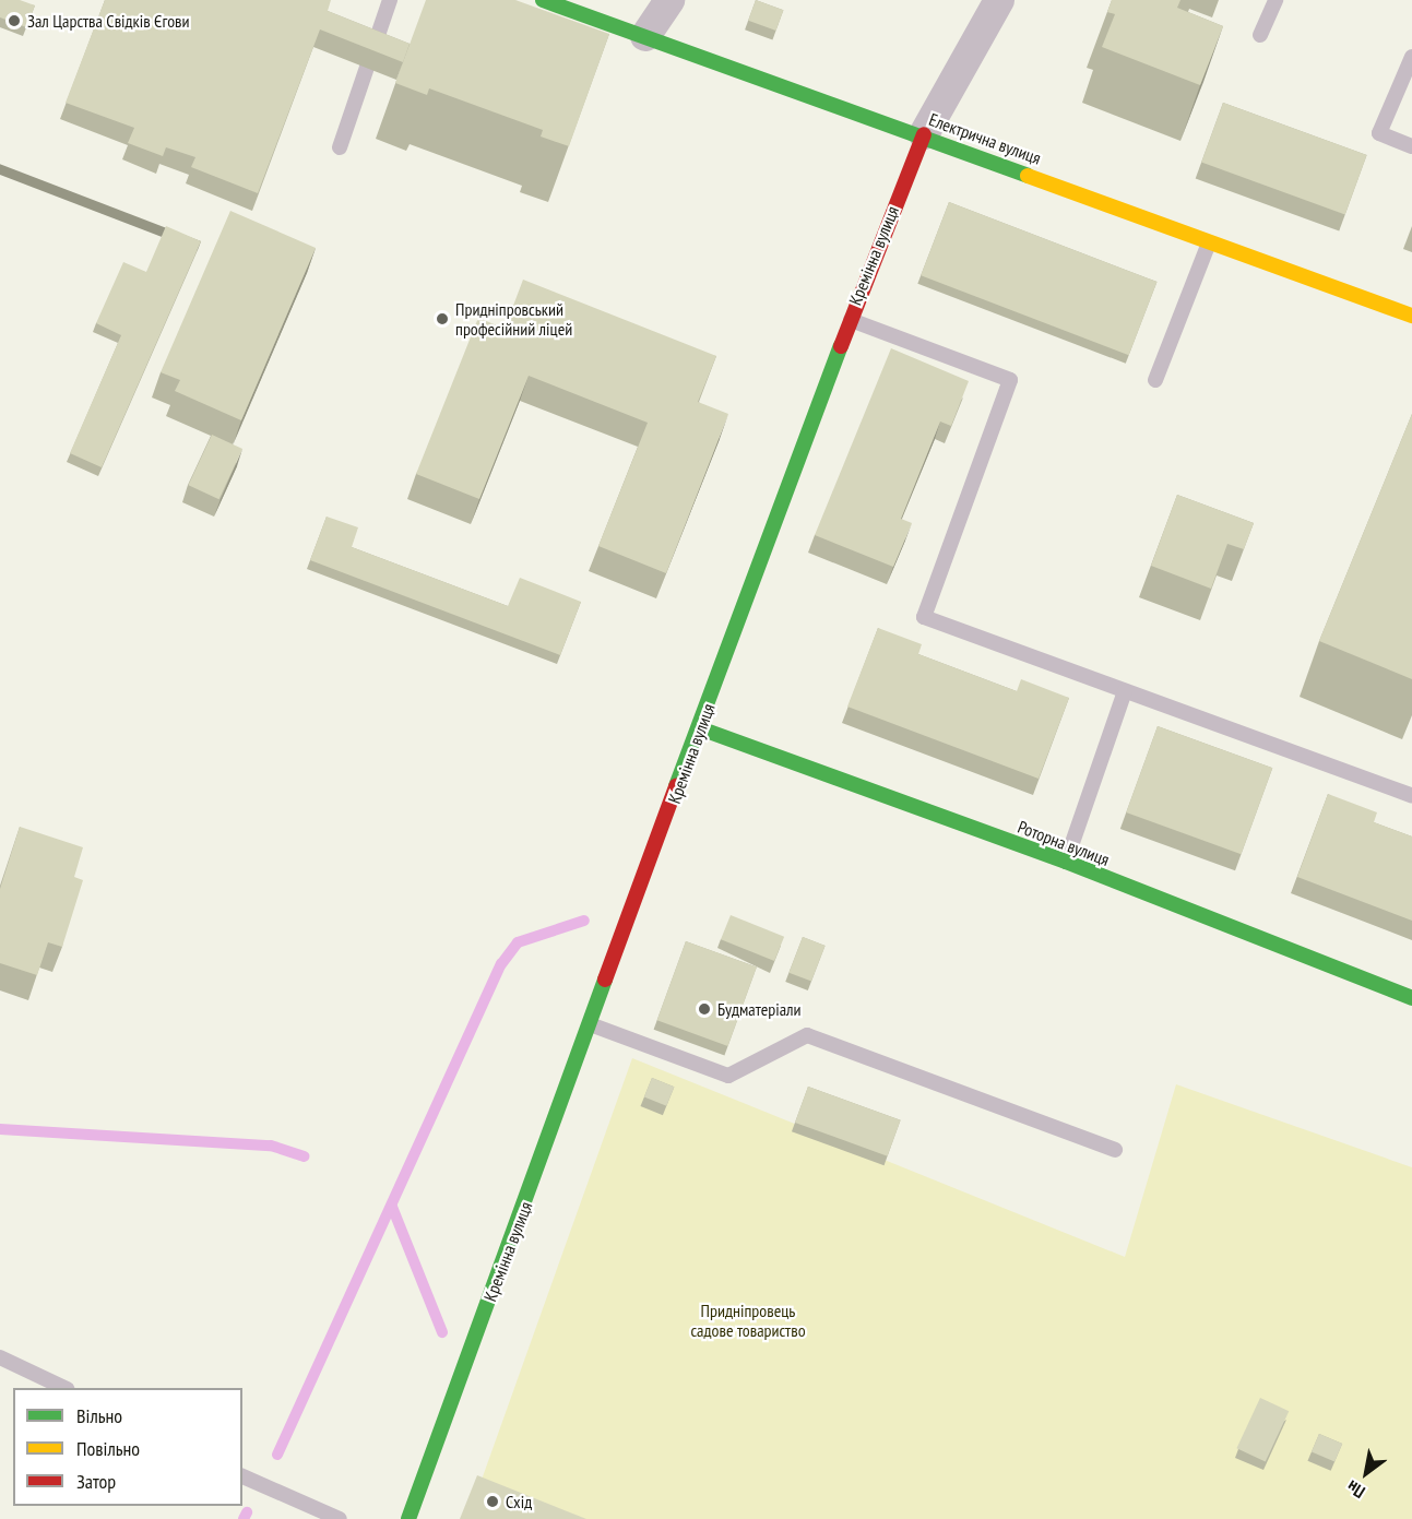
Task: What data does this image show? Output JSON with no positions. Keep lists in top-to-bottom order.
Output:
{
  "streets": {
    "street": ["Електрична вулиця", "Кремінна вулиця", "Роторна вулиця"]
  },
  "crossings": [
    ["Електрична вулиця", "Кремінна вулиця"],
    ["Кремінна вулиця", "Роторна вулиця"]
  ],
  "parks": ["Придніпровець садове товариство"],
  "places": [
    "Зал Царства Свідків Єгови",
    "Придніпровський професійний ліцей",
    "Будматеріали",
    "Схід"
  ],
  "legend": ["Вільно", "Повільно", "Затор"],
  "north": "bottom left"
}
